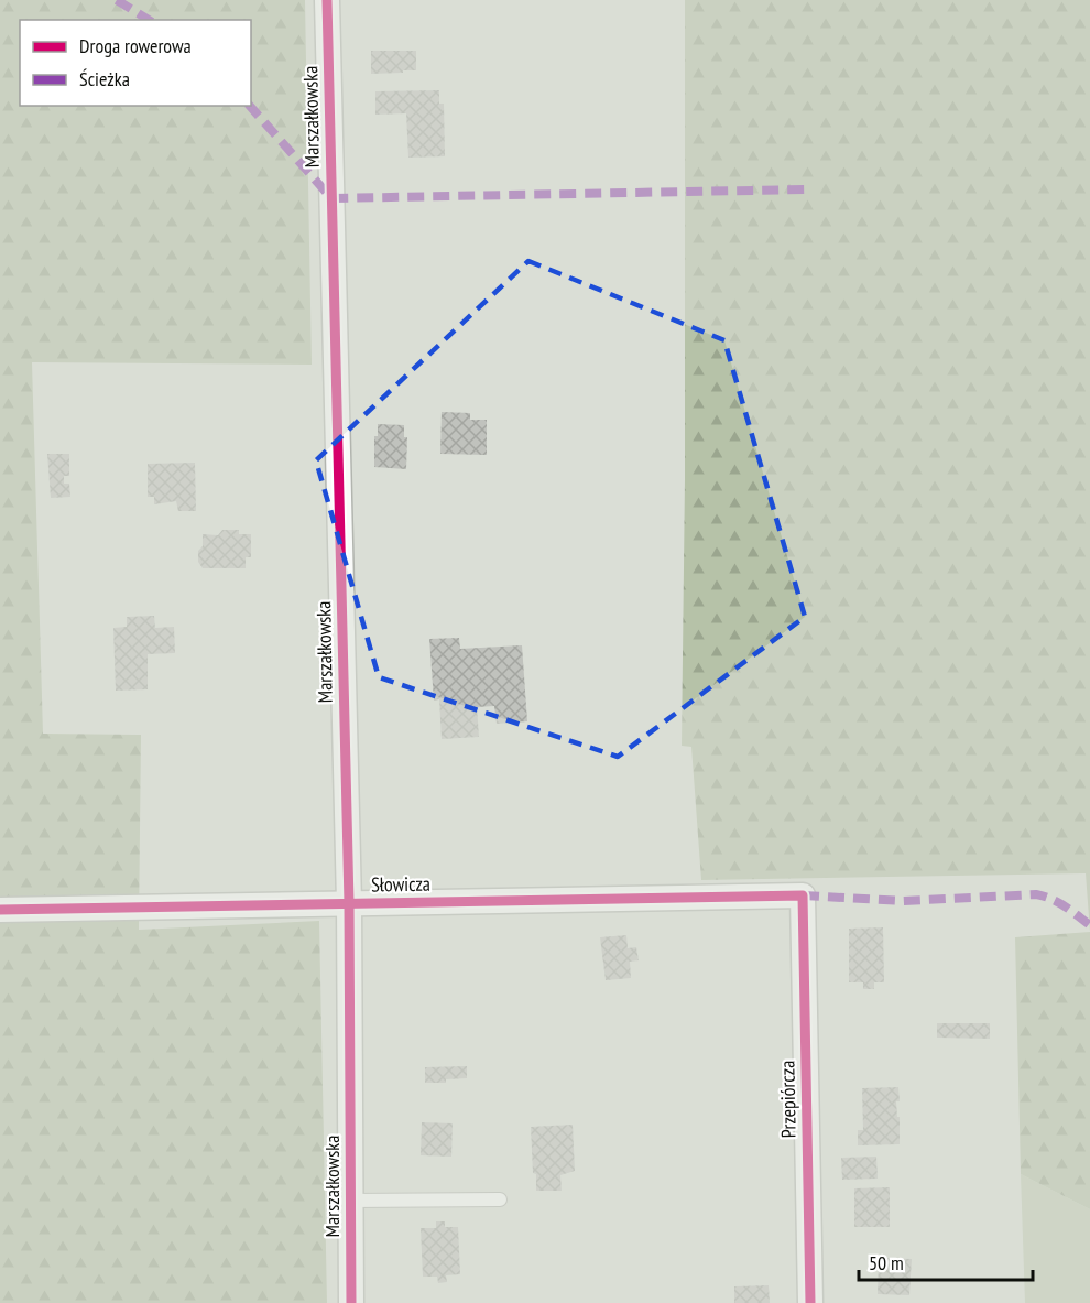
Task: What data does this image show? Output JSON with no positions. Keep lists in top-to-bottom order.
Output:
{
  "streets": {
    "street": ["Marszałkowska", "Słowicza", "Przepiórcza"]
  },
  "crossings": [
    ["Marszałkowska", "Słowicza"],
    ["Słowicza", "Przepiórcza"]
  ],
  "legend": ["Droga rowerowa", "Ścieżka"],
  "scale_bar": "50 m"
}
